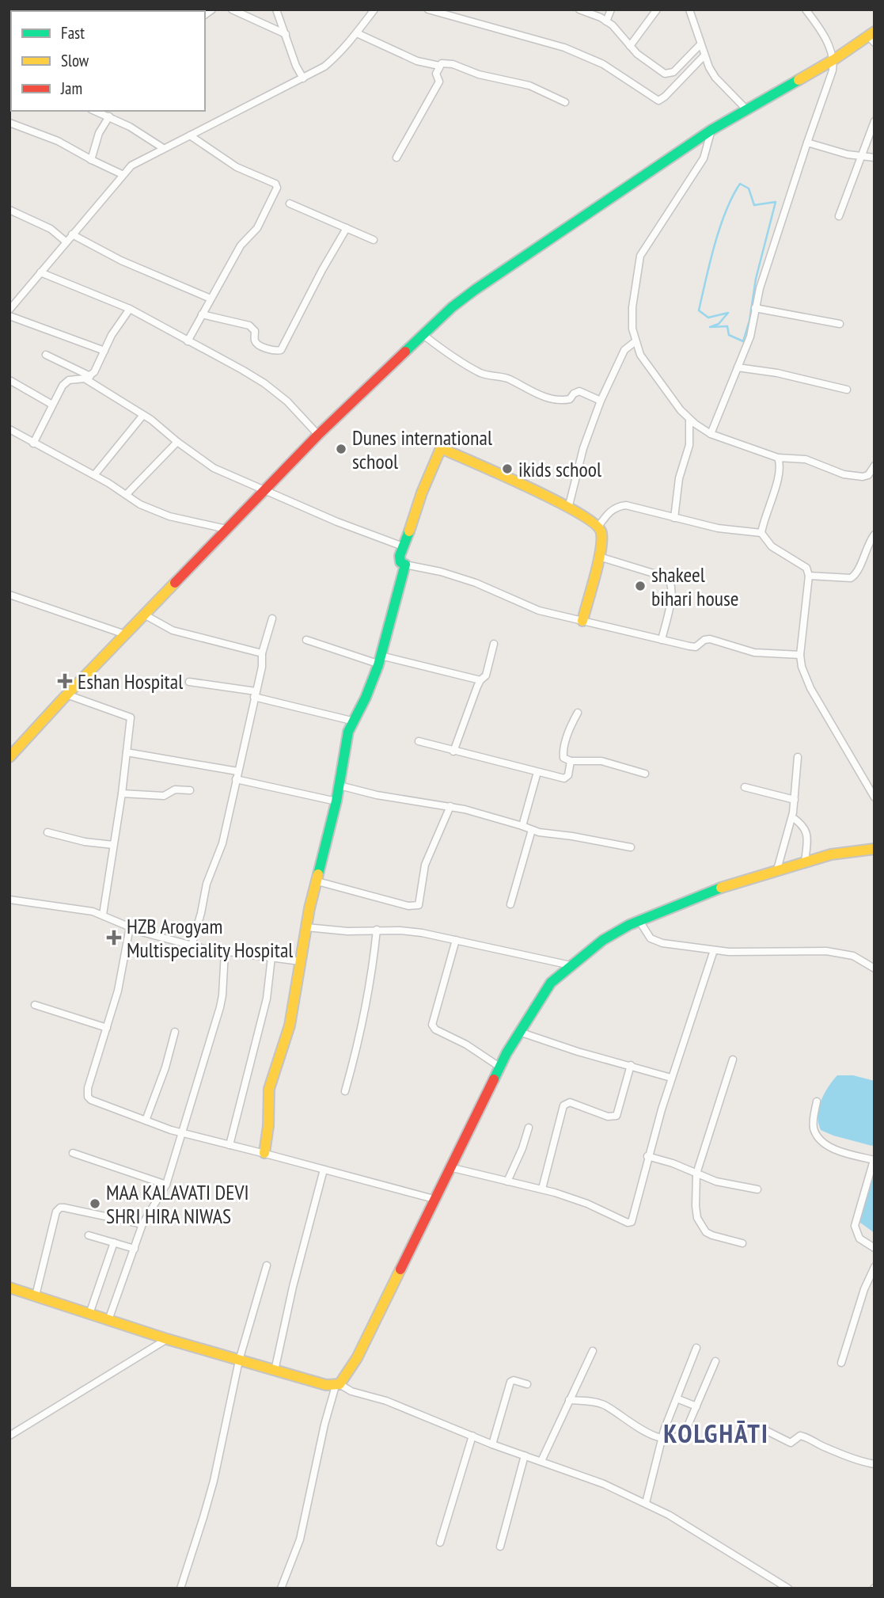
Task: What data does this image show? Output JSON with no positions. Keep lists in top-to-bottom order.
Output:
{
  "districts": ["KOLGHĀTI"],
  "places": {
    "other": [
      "Dunes international school",
      "ikids school",
      "shakeel bihari house",
      "MAA KALAVATI DEVI SHRI HIRA NIWAS"
    ],
    "health": ["Eshan Hospital", "HZB Arogyam Multispeciality Hospital"]
  },
  "legend": ["Fast", "Slow", "Jam"]
}
